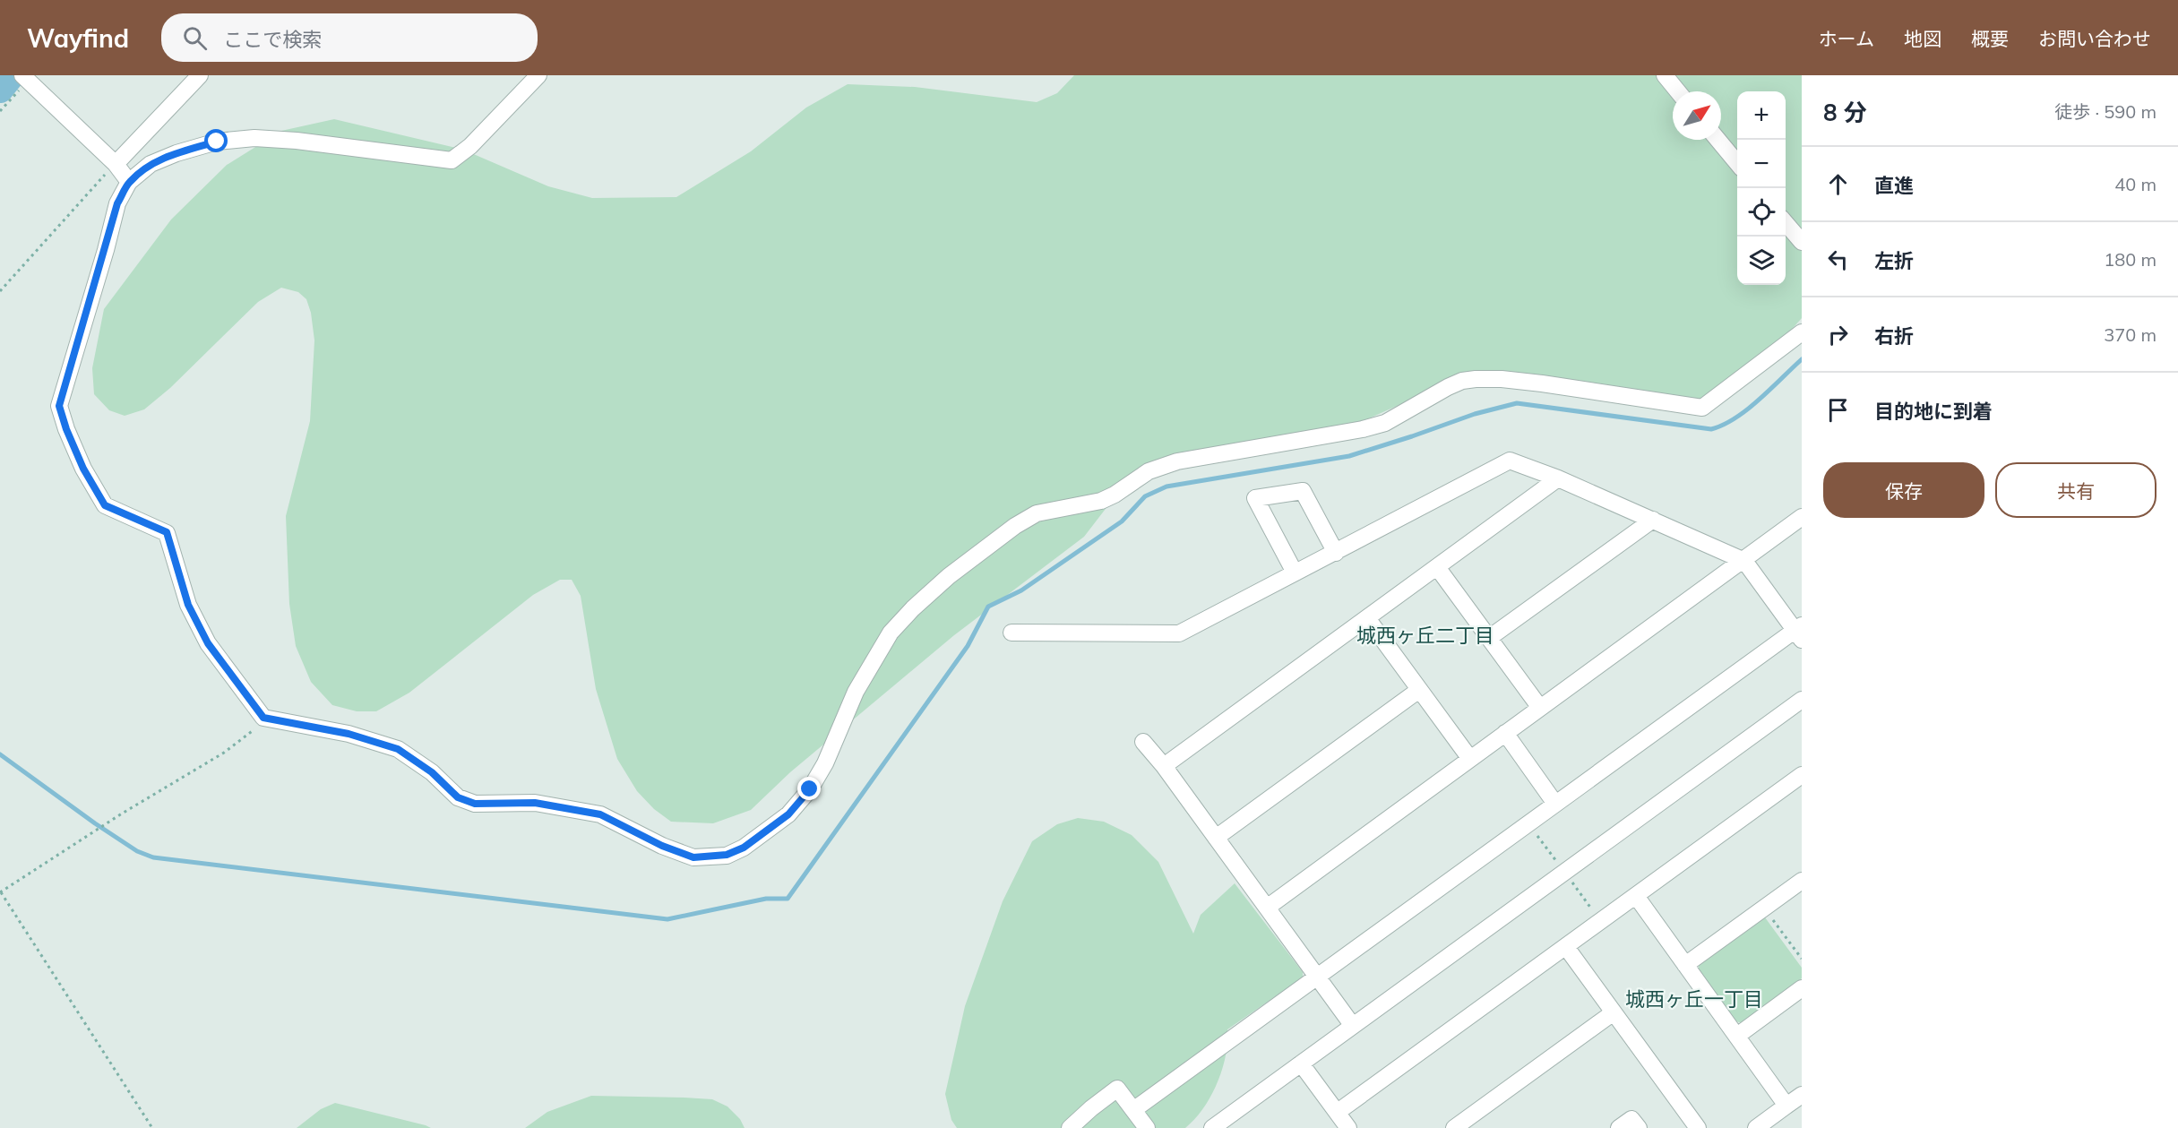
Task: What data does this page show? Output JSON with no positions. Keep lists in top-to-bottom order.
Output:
{
  "districts": ["城西ヶ丘二丁目", "城西ヶ丘一丁目"],
  "north": "top right",
  "page": {
    "header": "Wayfind",
    "search": "ここで検索",
    "nav": [
      "ホーム",
      "地図",
      "概要",
      "お問い合わせ"
    ],
    "heading": ["8 分", "徒歩 · 590 m"],
    "map_buttons": ["+", "−"],
    "list": [
      ["直進", "40 m"],
      ["左折", "180 m"],
      ["右折", "370 m"],
      "目的地に到着"
    ],
    "buttons": ["保存", "共有"]
  }
}
